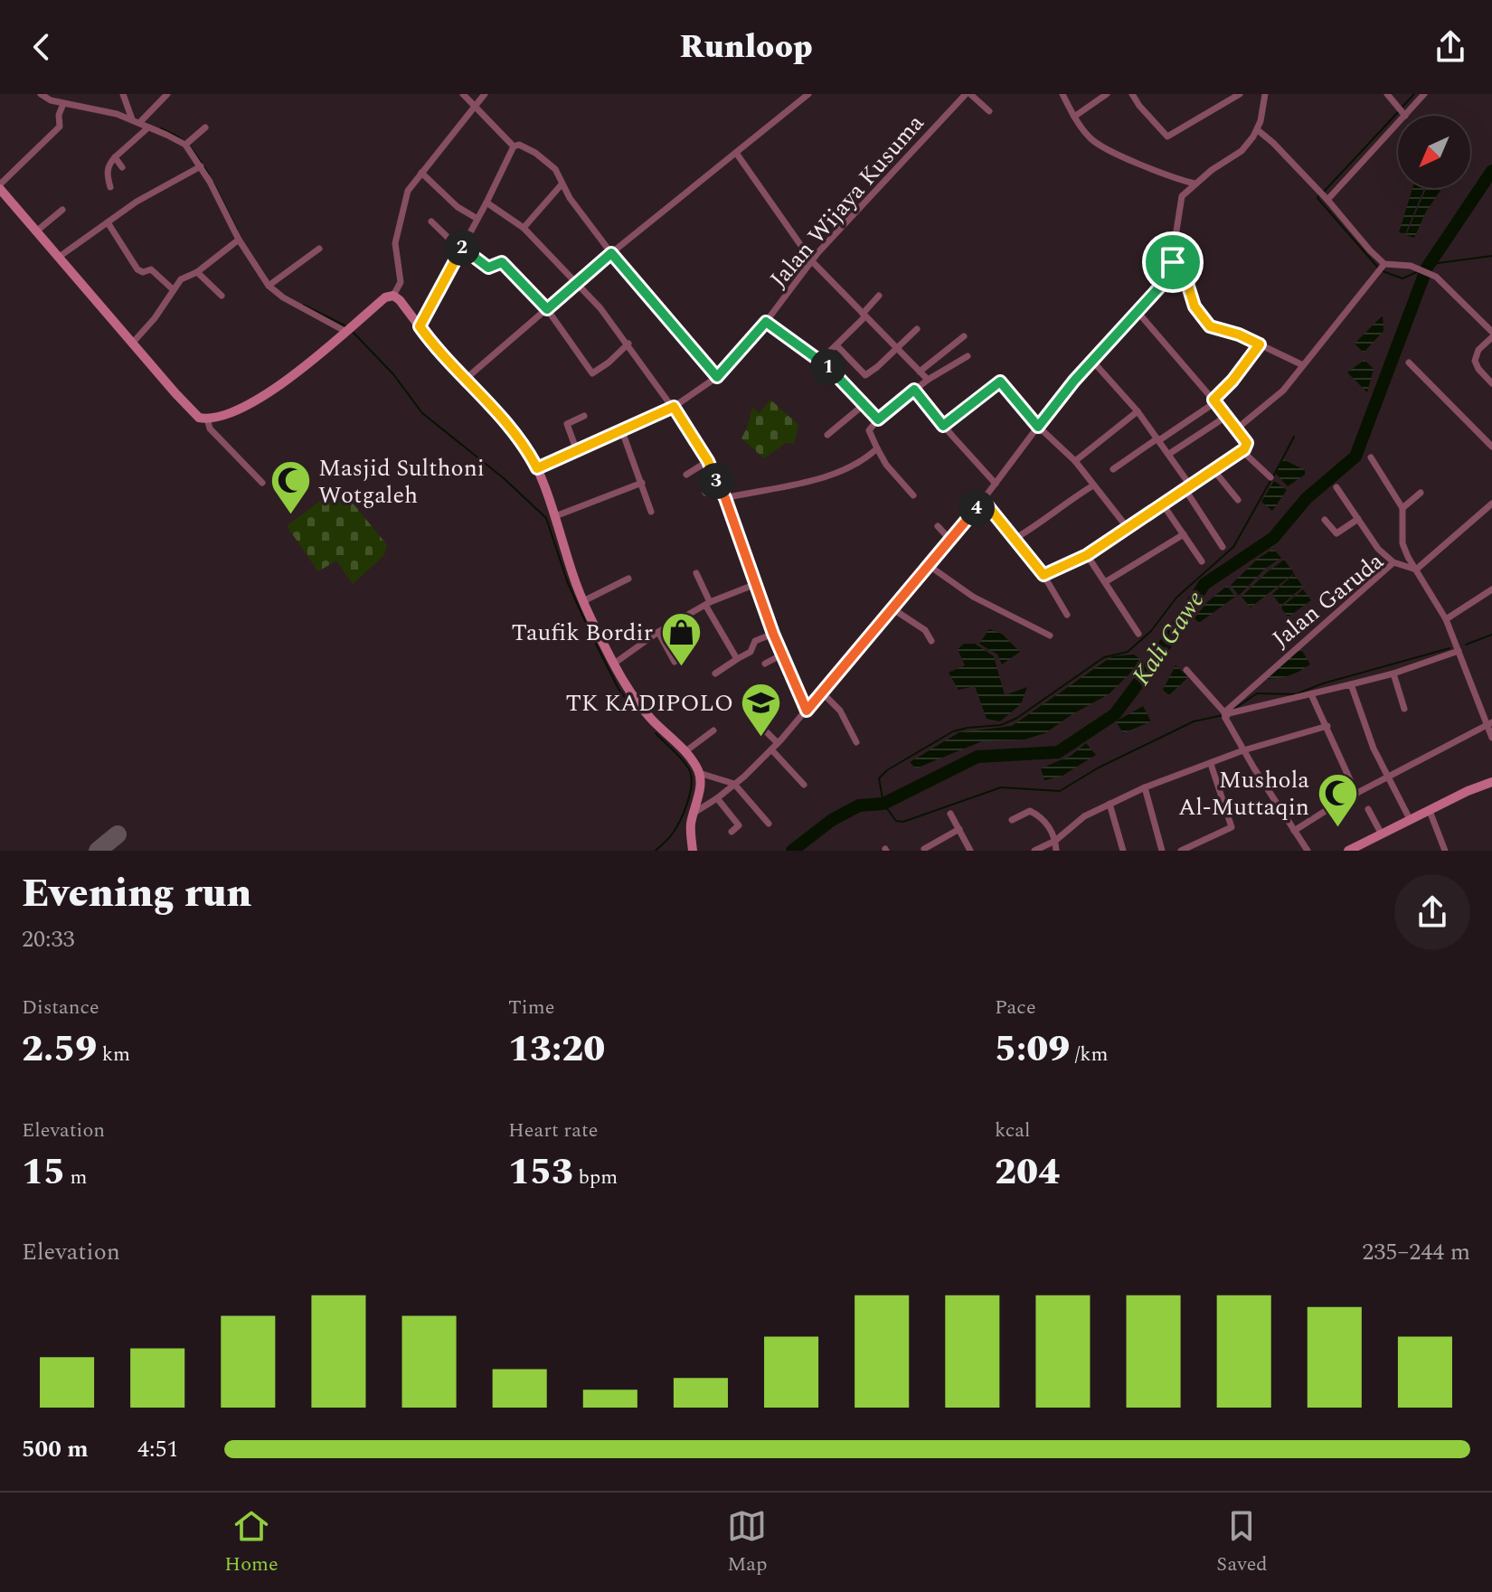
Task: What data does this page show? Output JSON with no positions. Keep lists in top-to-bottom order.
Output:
{
  "streets": {
    "street": ["Jalan Wijaya Kusuma", "Jalan Garuda"]
  },
  "water": ["Kali Gawe"],
  "places": {
    "mosque": ["Masjid Sulthoni Wotgaleh", "Mushola Al-Muttaqin"],
    "shop": ["Taufik Bordir"],
    "school or university": ["TK KADIPOLO"]
  },
  "north": "bottom left",
  "page": {
    "header": "Runloop",
    "pins": [
      "2",
      "1",
      "3",
      "4"
    ],
    "heading": ["Evening run", "20:33"],
    "stats": [
      ["Distance", "2.59 km"],
      ["Time", "13:20"],
      ["Pace", "5:09 /km"],
      ["Elevation", "15 m"],
      ["Heart rate", "153 bpm"],
      ["kcal", "204"]
    ],
    "chart": ["Elevation", "235–244 m"],
    "list": [
      {
        "name": "500 m",
        "note": "4:51"
      }
    ],
    "tabs": ["Home", "Map", "Saved"]
  }
}
